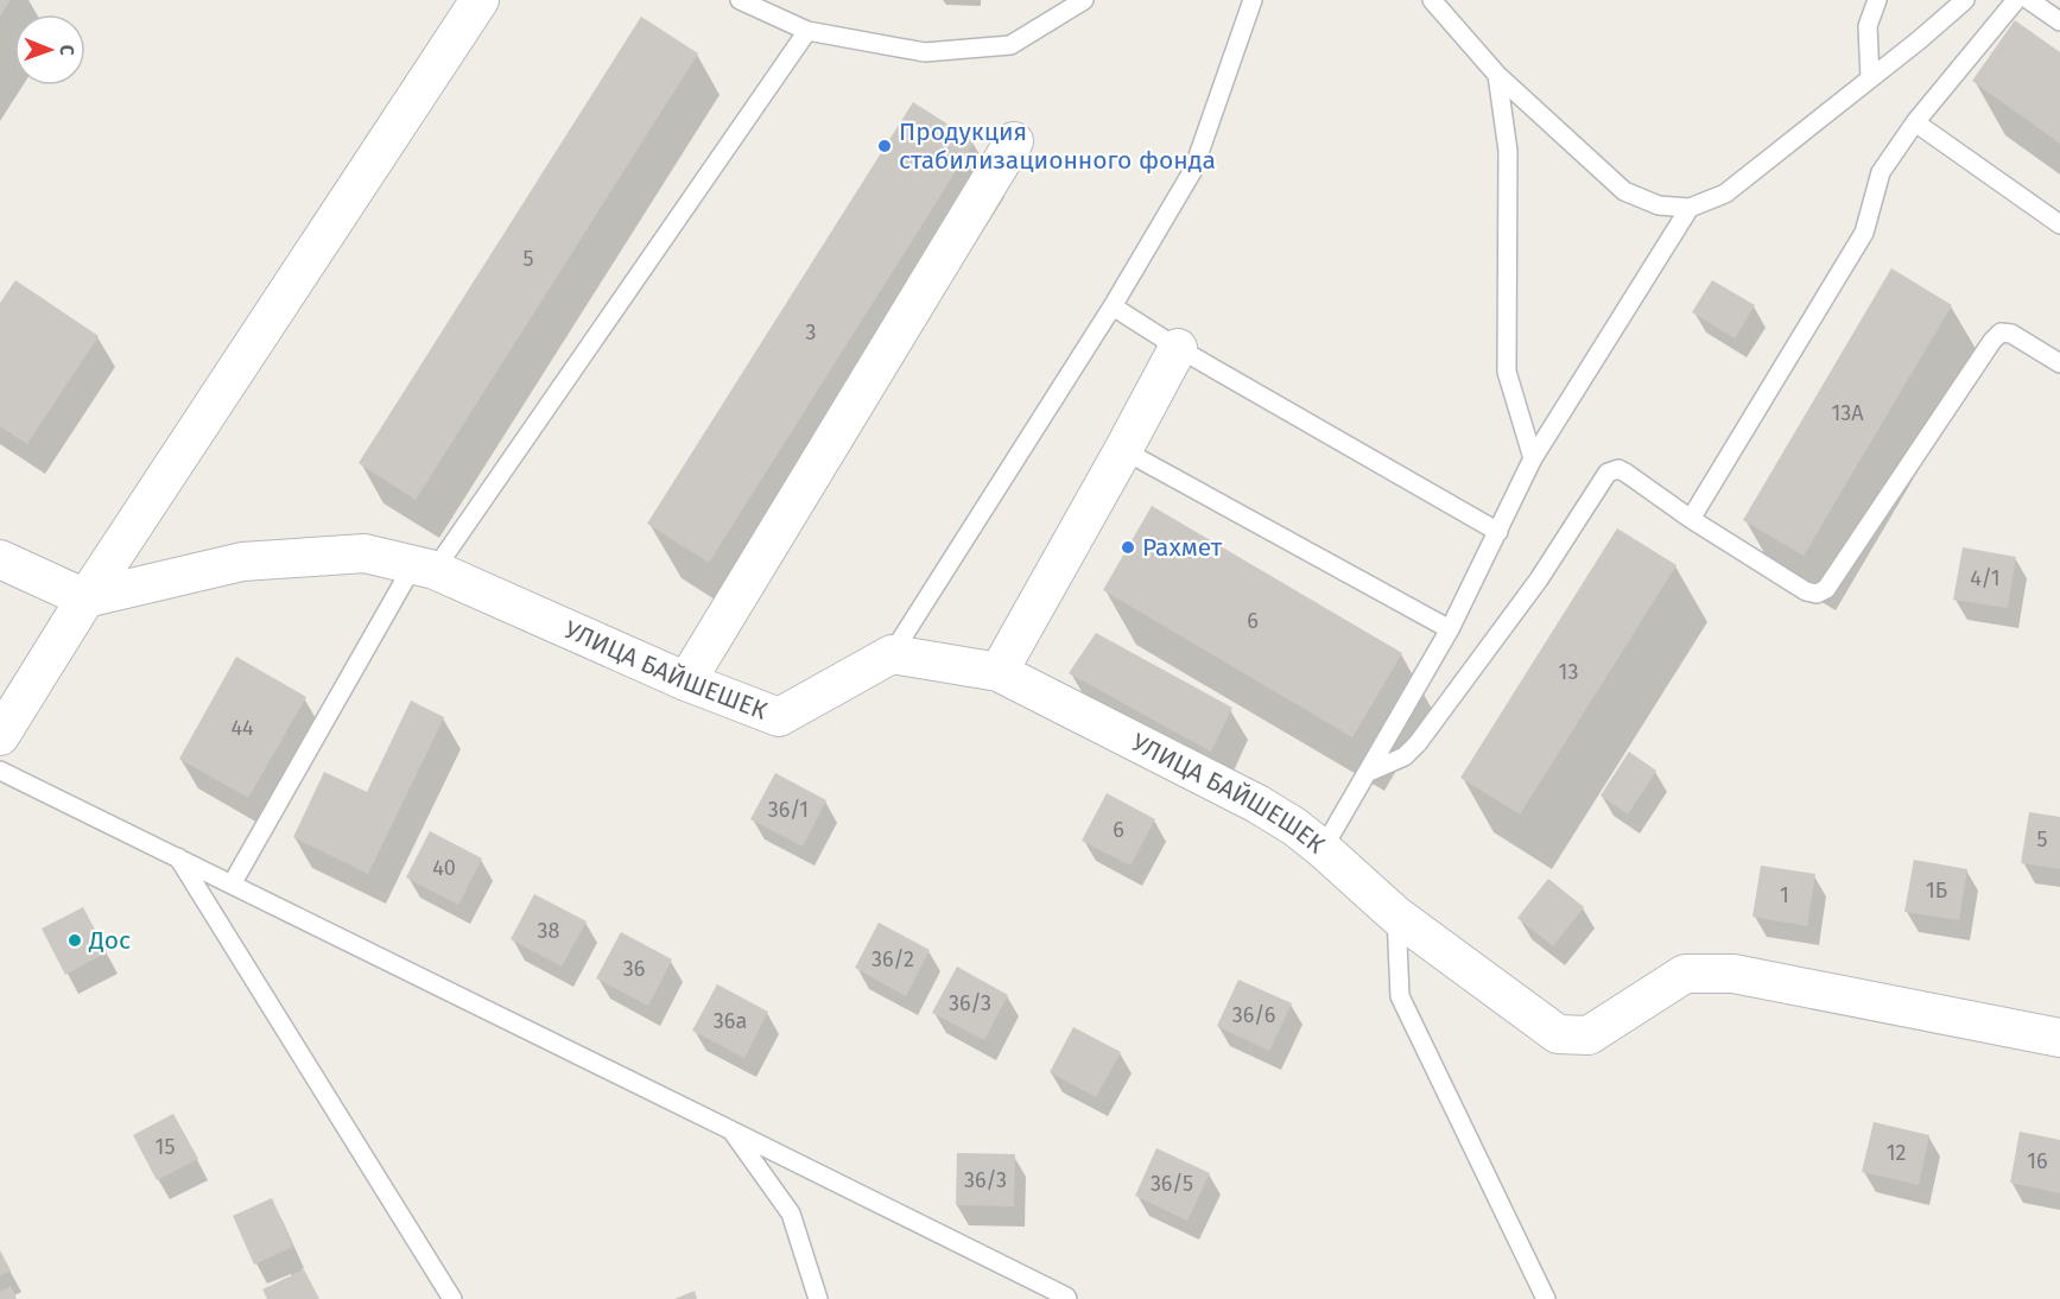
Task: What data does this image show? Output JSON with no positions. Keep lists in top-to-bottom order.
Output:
{
  "streets": {
    "street": ["УЛИЦА БАЙШЕШЕК"]
  },
  "places": ["Продукция стабилизационного фонда", "Рахмет", "Дос"],
  "house_numbers": [
    "5",
    "3",
    "13А",
    "4/1",
    "6",
    "13",
    "44",
    "36/1",
    "6",
    "5",
    "40",
    "1Б",
    "1",
    "38",
    "36/2",
    "36",
    "36/3",
    "36/6",
    "36а",
    "15",
    "12",
    "16",
    "36/3",
    "36/5"
  ],
  "north": "right"
}
